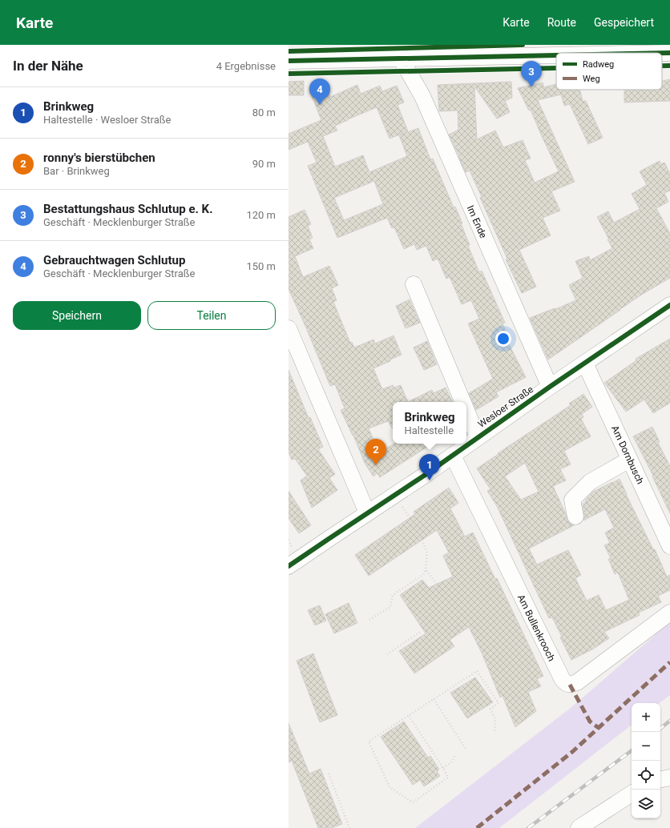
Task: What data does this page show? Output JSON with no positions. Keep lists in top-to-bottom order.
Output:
{
  "streets": {
    "street": [
      "Im Ende",
      "Wesloer Straße",
      "Am Dornbusch",
      "Am Bullenkrooch"
    ]
  },
  "crossings": [
    ["Im Ende", "Wesloer Straße"],
    ["Wesloer Straße", "Am Dornbusch"],
    ["Wesloer Straße", "Am Bullenkrooch"]
  ],
  "legend": ["Radweg", "Weg"],
  "page": {
    "header": "Karte",
    "nav": ["Karte", "Route", "Gespeichert"],
    "heading": ["In der Nähe", "4 Ergebnisse"],
    "pins": [
      "3",
      "4",
      "2",
      "1"
    ],
    "list": [
      {
        "mark": "1",
        "name": "Brinkweg",
        "note": "Haltestelle · Wesloer Straße",
        "value": "80 m"
      },
      {
        "mark": "2",
        "name": "ronny's bierstübchen",
        "note": "Bar · Brinkweg",
        "value": "90 m"
      },
      {
        "mark": "3",
        "name": "Bestattungshaus Schlutup e. K.",
        "note": "Geschäft · Mecklenburger Straße",
        "value": "120 m"
      },
      {
        "mark": "4",
        "name": "Gebrauchtwagen Schlutup",
        "note": "Geschäft · Mecklenburger Straße",
        "value": "150 m"
      }
    ],
    "buttons": ["Speichern", "Teilen"],
    "popup": ["Brinkweg", "Haltestelle"],
    "map_buttons": ["+", "−"]
  }
}
